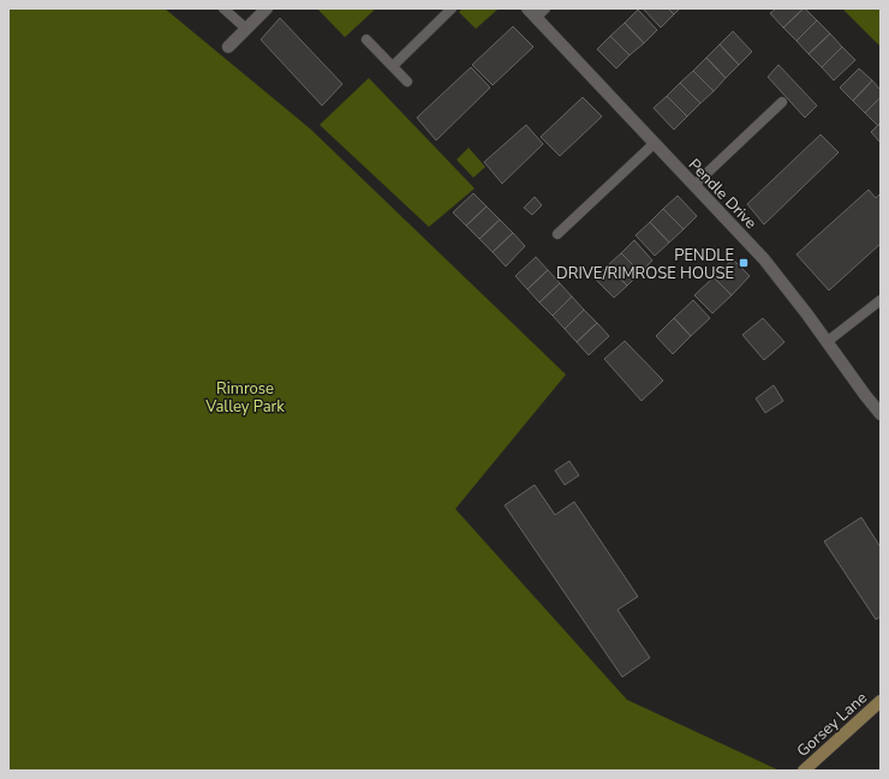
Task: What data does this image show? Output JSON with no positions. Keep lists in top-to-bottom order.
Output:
{
  "streets": {
    "main road": ["Gorsey Lane"],
    "street": ["Pendle Drive"]
  },
  "parks": ["Rimrose Valley Park"],
  "places": {
    "transit": ["PENDLE DRIVE/RIMROSE HOUSE"]
  }
}
